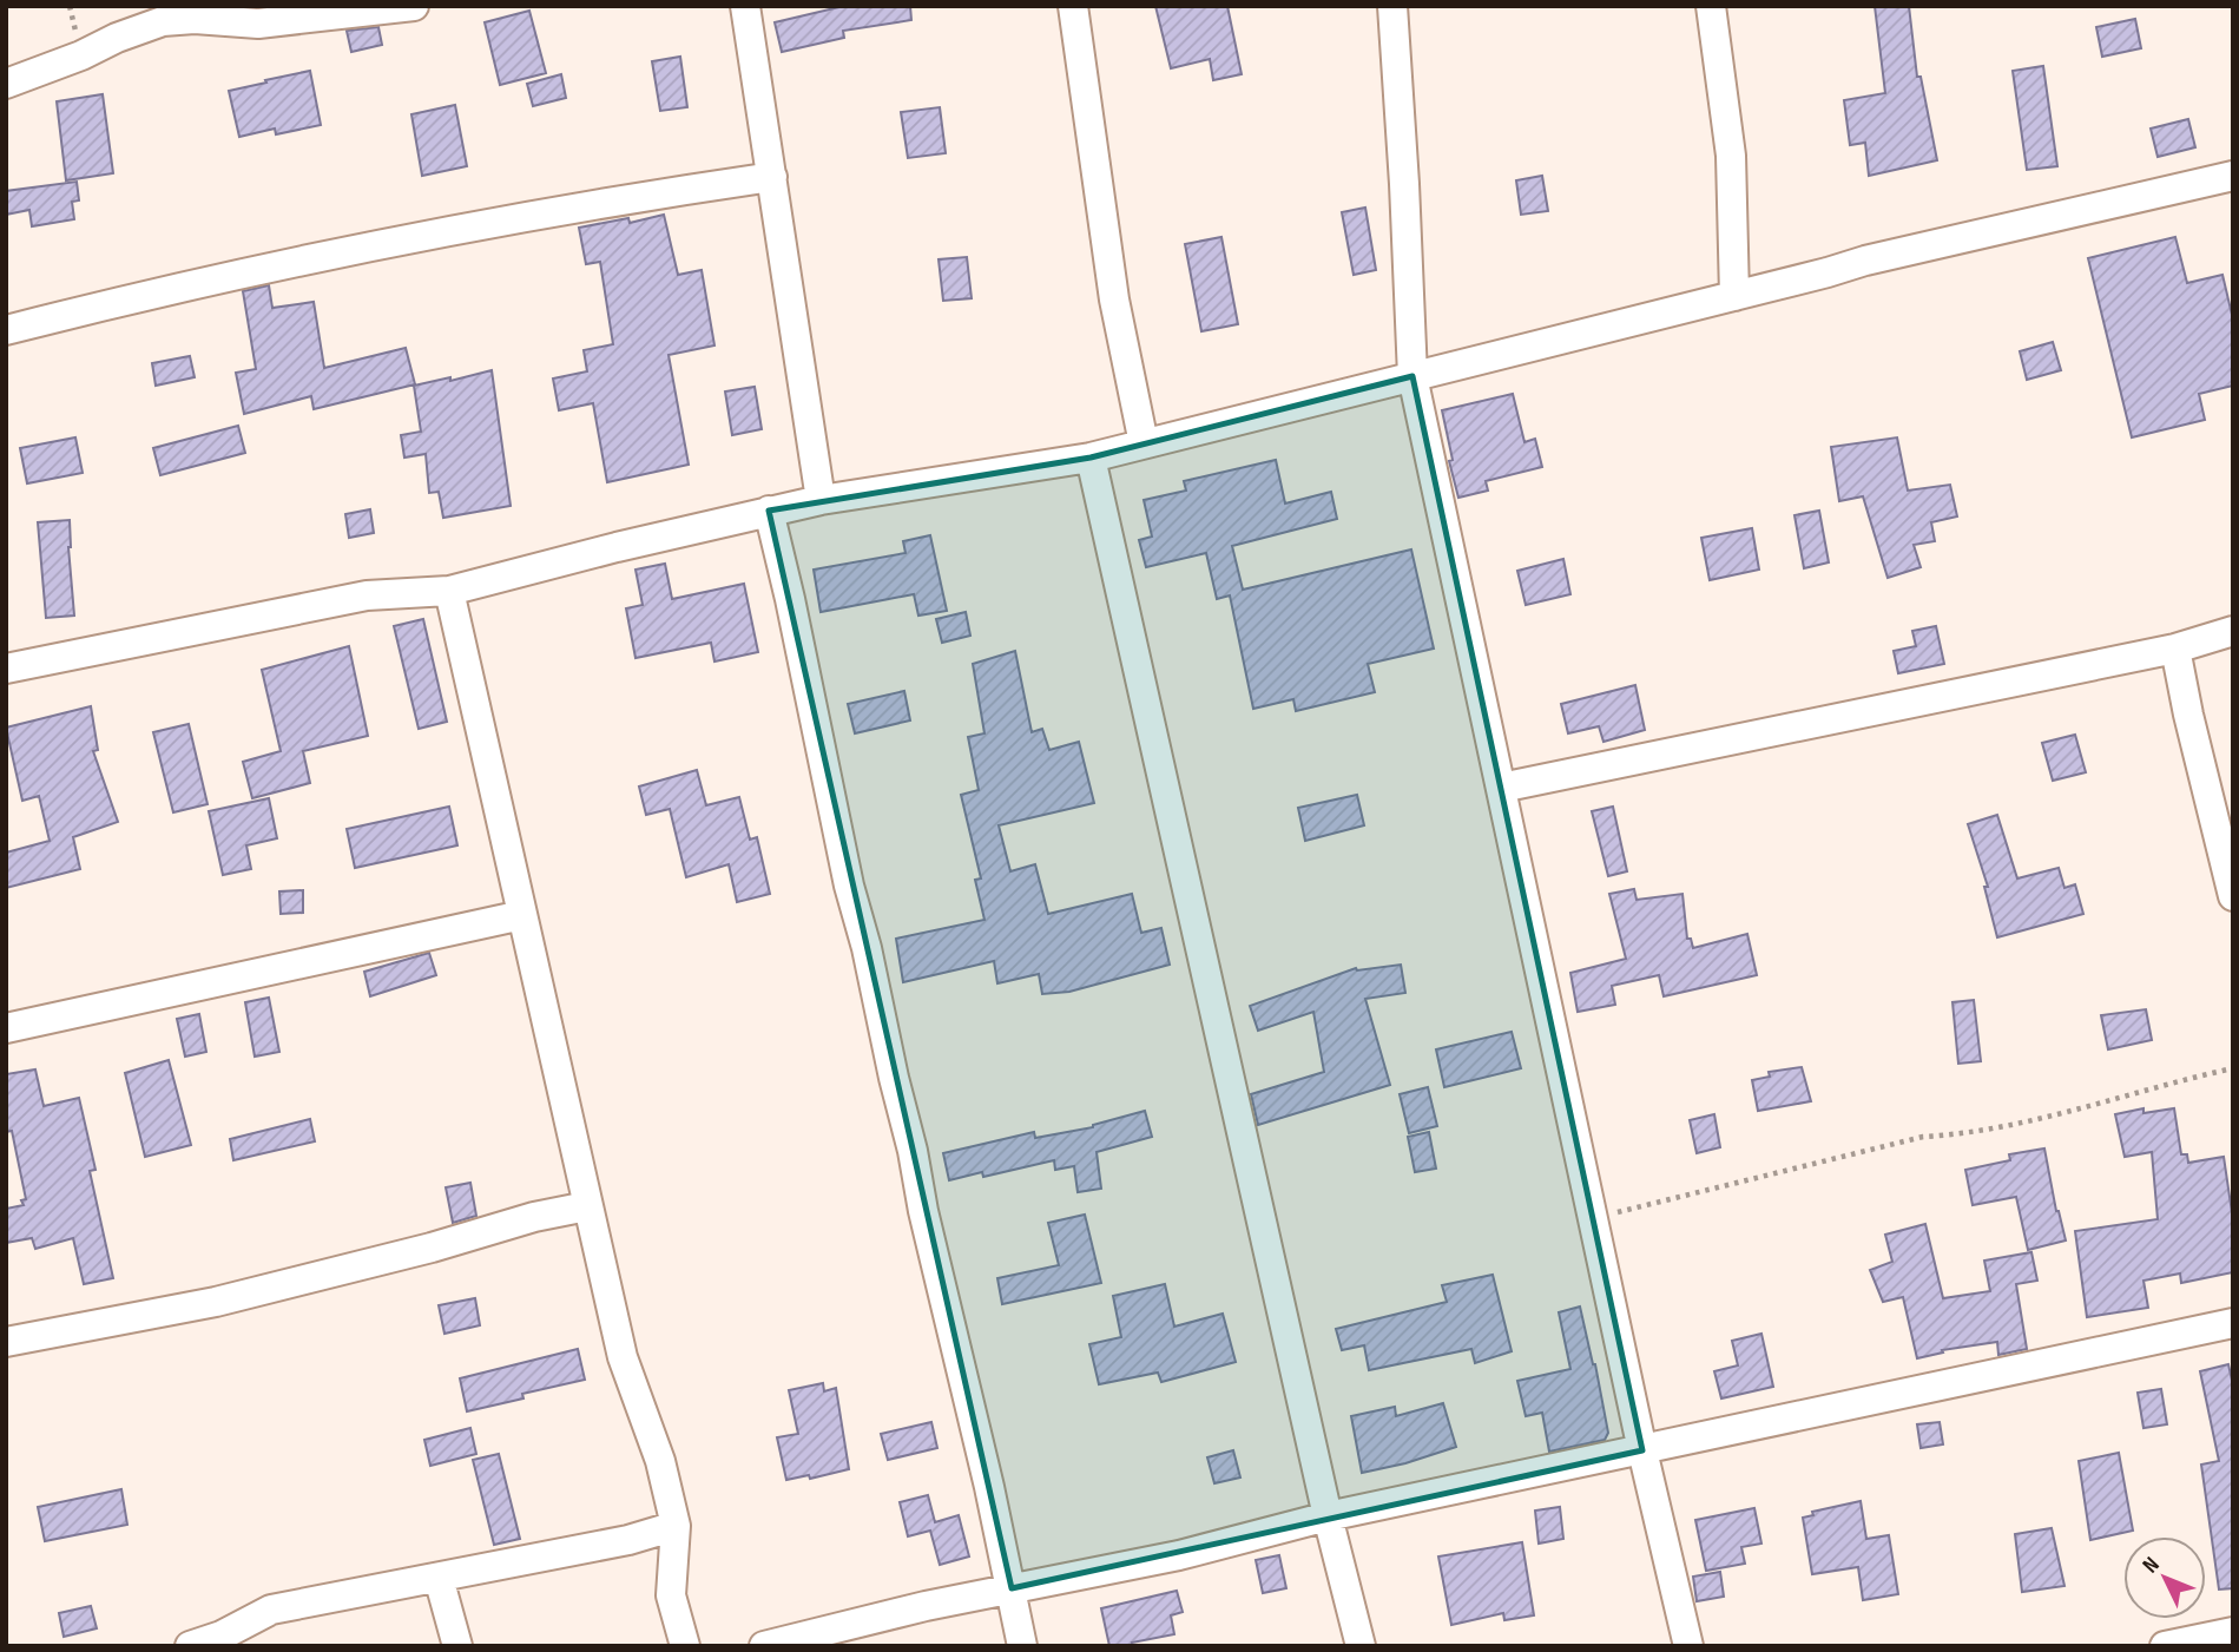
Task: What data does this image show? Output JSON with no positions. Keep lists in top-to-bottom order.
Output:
{
  "north": "top left"
}
